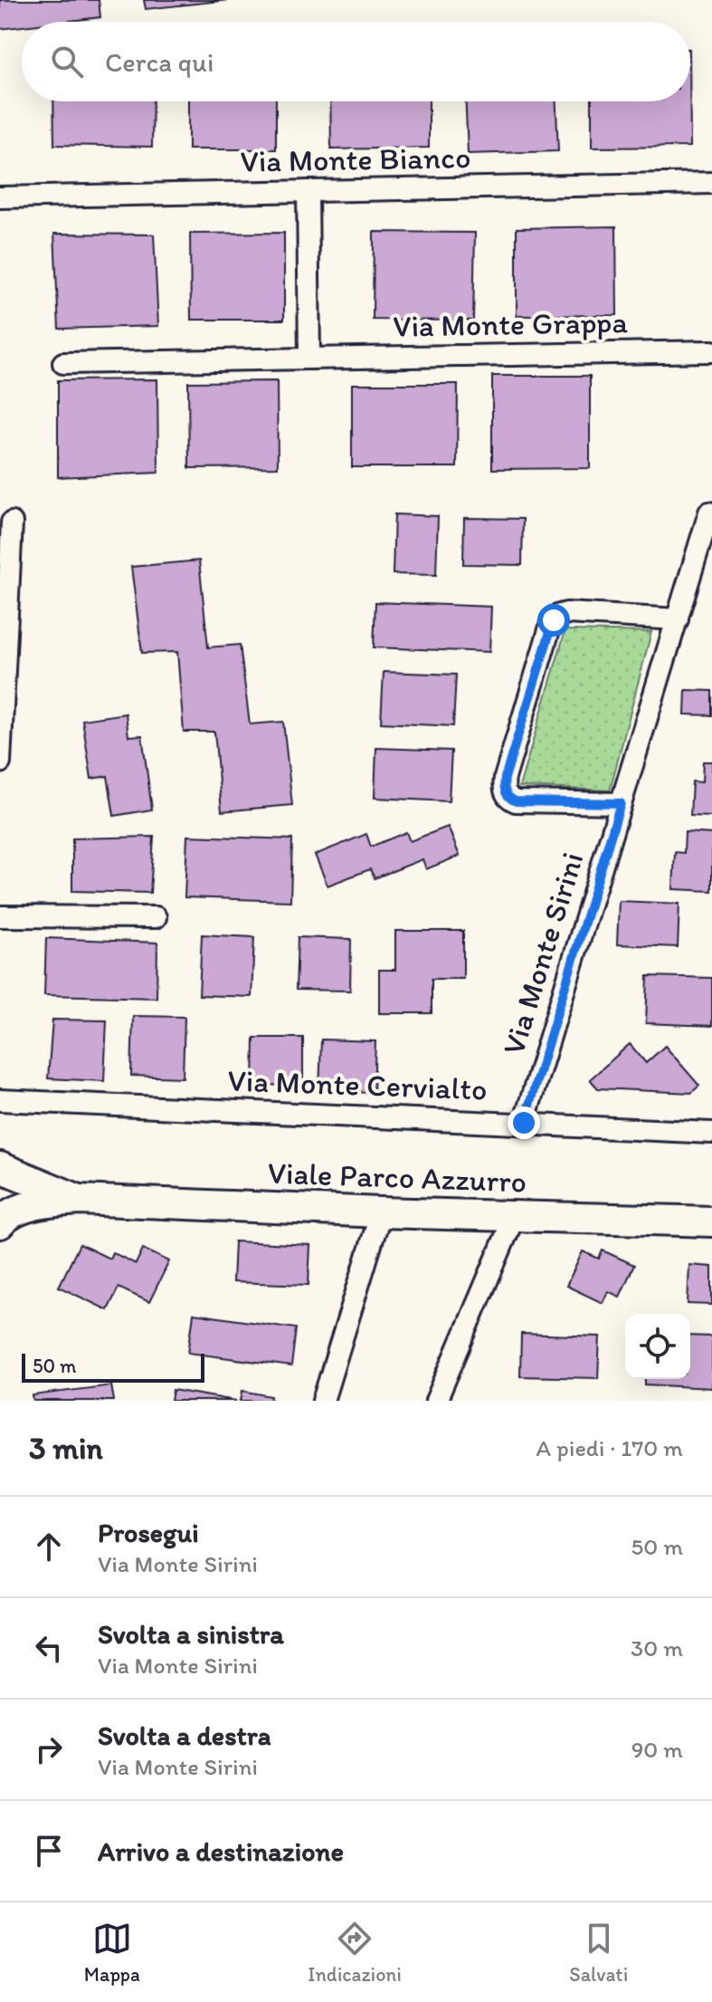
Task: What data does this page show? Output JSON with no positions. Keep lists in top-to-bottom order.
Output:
{
  "streets": {
    "street": [
      "Via Monte Bianco",
      "Via Monte Grappa",
      "Via Monte Sirini",
      "Via Monte Cervialto",
      "Viale Parco Azzurro"
    ]
  },
  "crossings": [
    ["Via Monte Sirini", "Via Monte Cervialto"]
  ],
  "scale_bar": "50 m",
  "page": {
    "search": "Cerca qui",
    "scale": "50 m",
    "heading": ["3 min", "A piedi · 170 m"],
    "list": [
      ["Prosegui", "Via Monte Sirini", "50 m"],
      ["Svolta a sinistra", "Via Monte Sirini", "30 m"],
      ["Svolta a destra", "Via Monte Sirini", "90 m"],
      "Arrivo a destinazione"
    ],
    "nav": ["Mappa", "Indicazioni", "Salvati"]
  }
}
